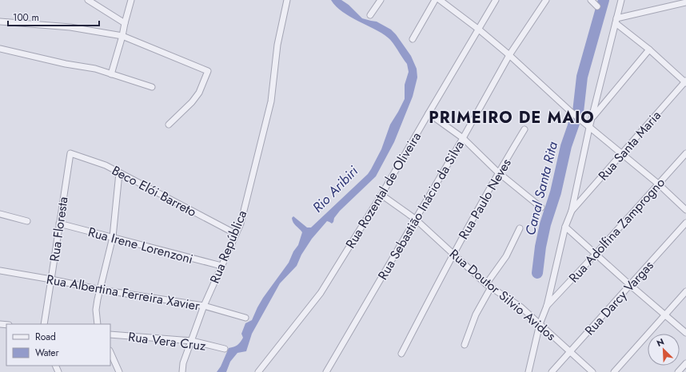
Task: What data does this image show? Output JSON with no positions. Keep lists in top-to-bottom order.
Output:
{
  "streets": {
    "street": [
      "Rua Santa Maria",
      "Rua Rozental de Oliveira",
      "Beco Elói Barreto",
      "Rua Paulo Neves",
      "Rua Sebastião Inácio da Silva",
      "Rua Floresta",
      "Rua Adolfina Zamprogno",
      "Rua Irene Lorenzoni",
      "Rua República",
      "Rua Albertina Ferreira Xavier",
      "Rua Doutor Silvio Avidos",
      "Rua Darcy Vargas",
      "Rua Vera Cruz"
    ]
  },
  "crossings": [
    ["Rua Rozental de Oliveira", "Rua Doutor Silvio Avidos"],
    ["Beco Elói Barreto", "Rua Floresta"],
    ["Beco Elói Barreto", "Rua República"],
    ["Rua Paulo Neves", "Rua Doutor Silvio Avidos"],
    ["Rua Sebastião Inácio da Silva", "Rua Doutor Silvio Avidos"],
    ["Rua Floresta", "Rua Irene Lorenzoni"],
    ["Rua Floresta", "Rua Albertina Ferreira Xavier"],
    ["Rua Irene Lorenzoni", "Rua República"],
    ["Rua República", "Rua Albertina Ferreira Xavier"],
    ["Rua República", "Rua Vera Cruz"],
    ["Rua Doutor Silvio Avidos", "Rua Darcy Vargas"]
  ],
  "districts": ["PRIMEIRO DE MAIO"],
  "water": ["Canal Santa Rita", "Rio Aribiri"],
  "legend": ["Road", "Water"],
  "scale_bar": "100 m",
  "north": "top left"
}
